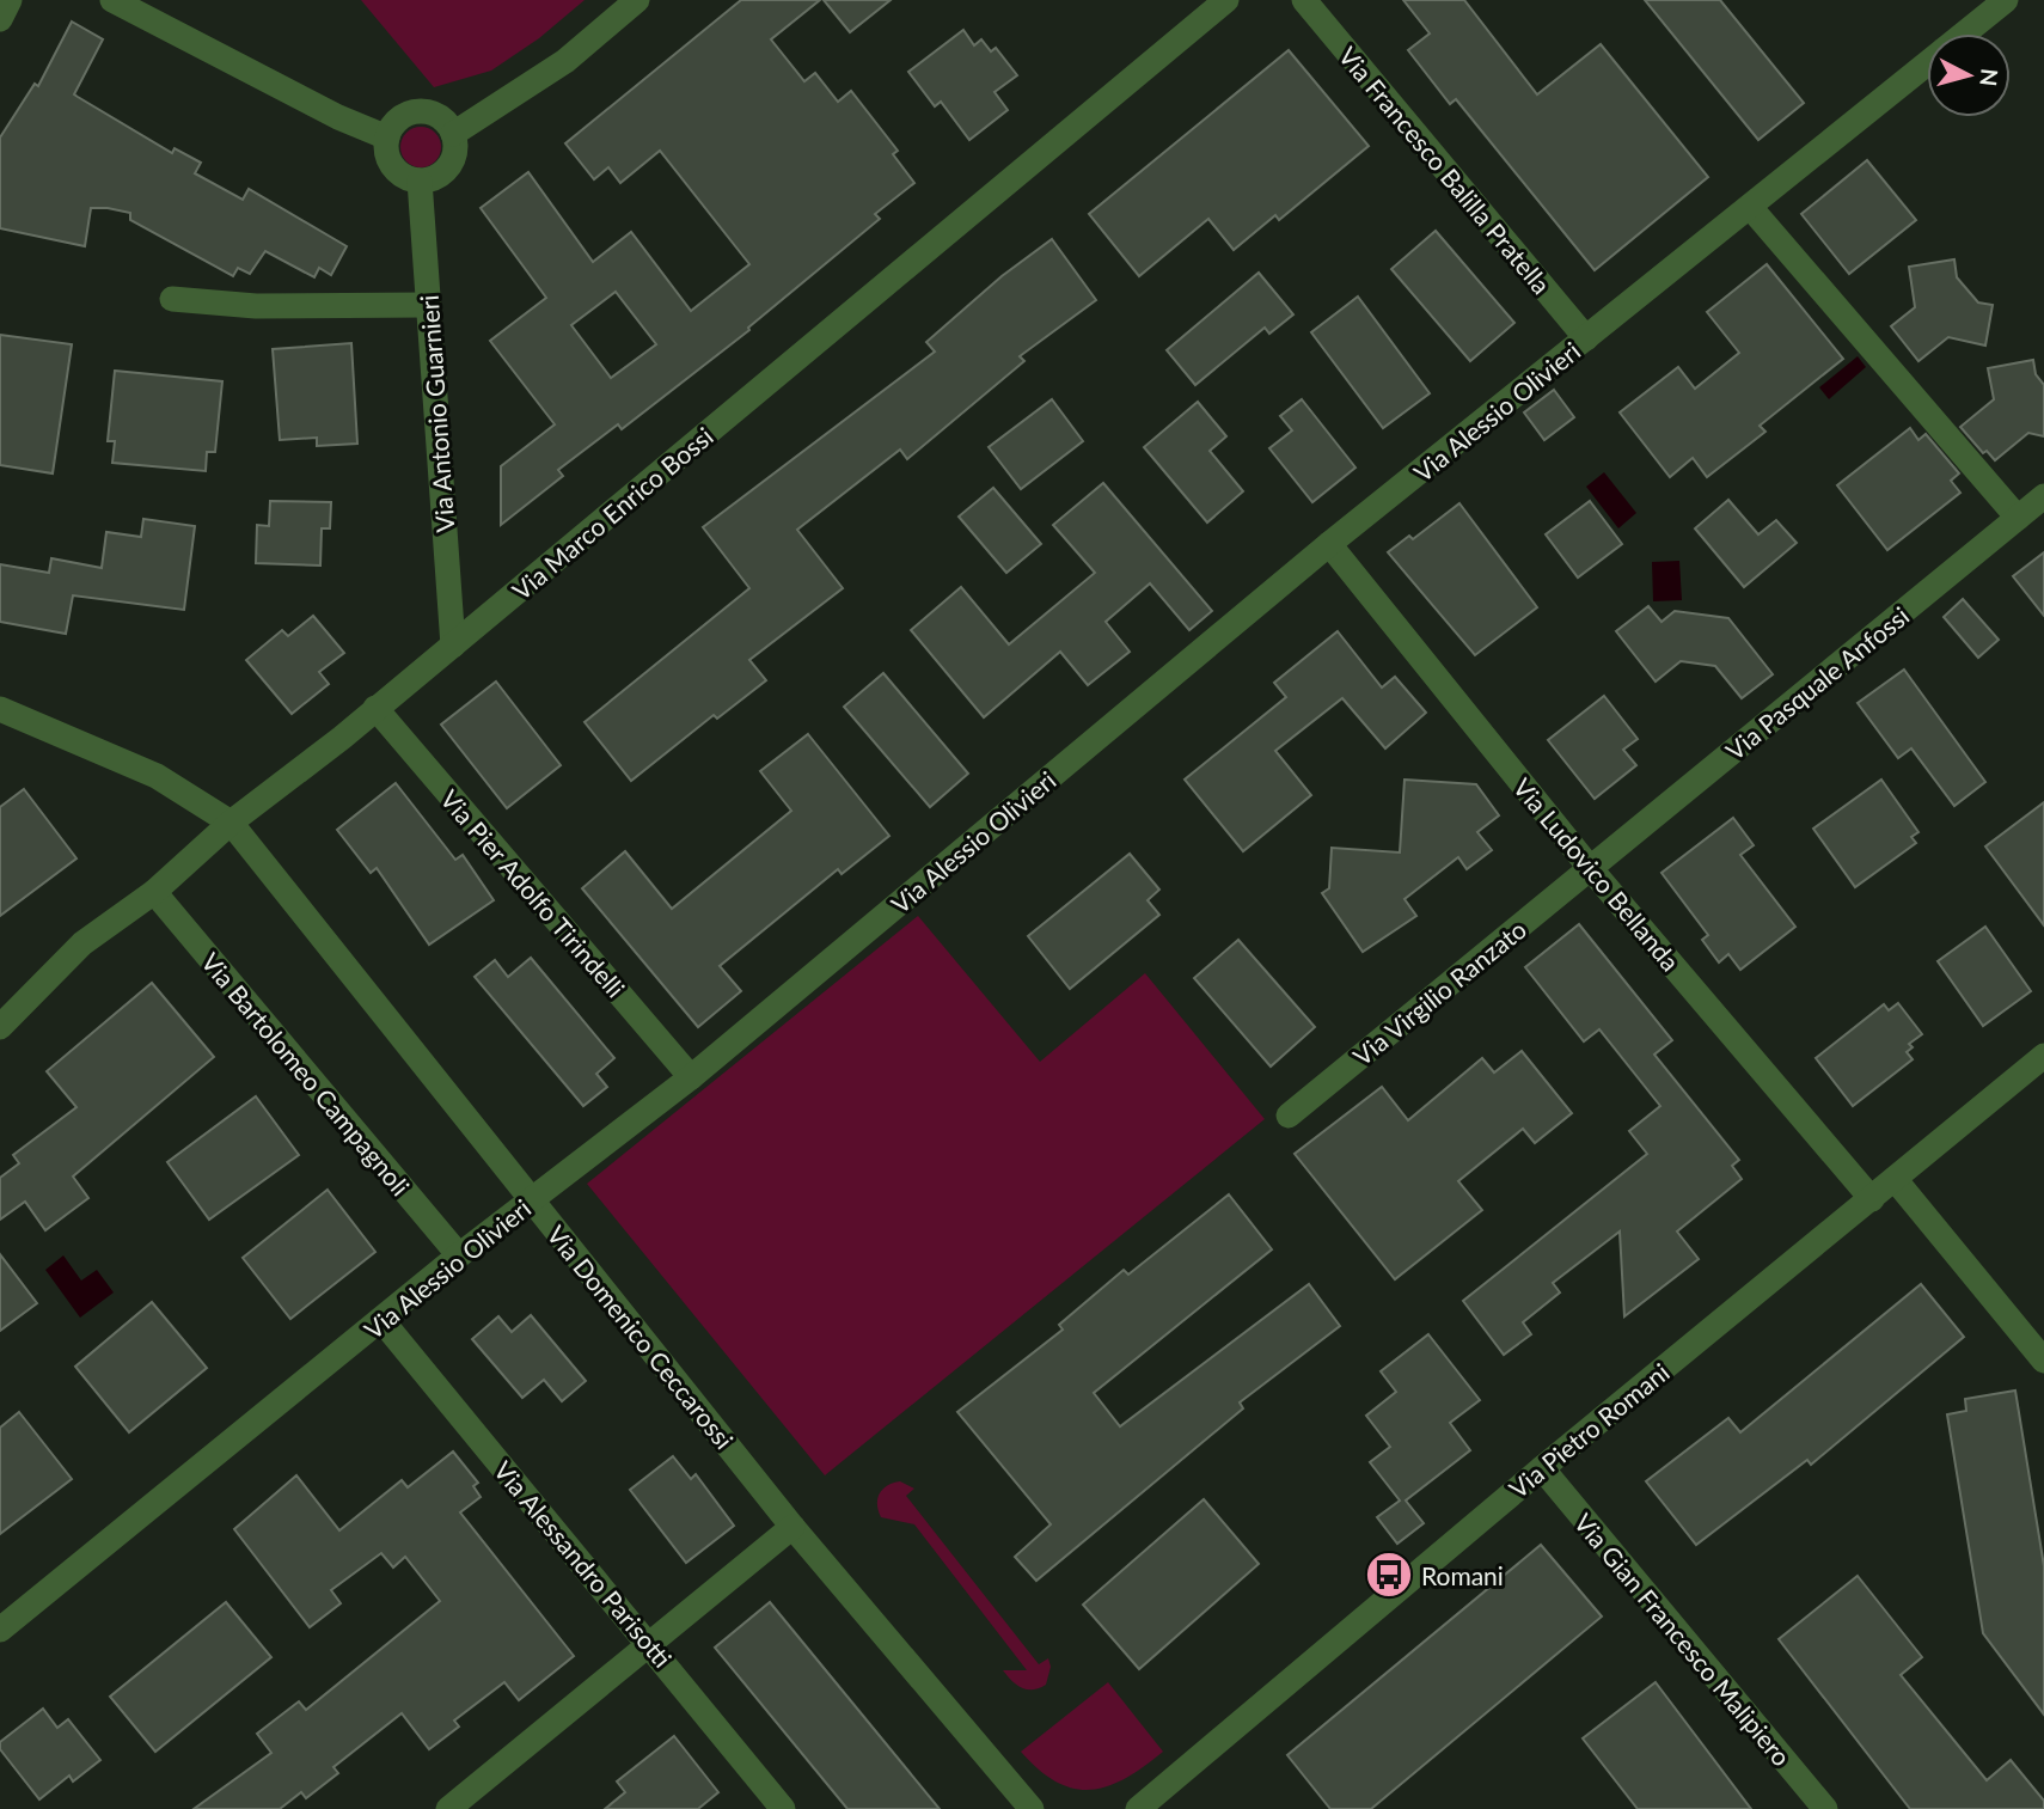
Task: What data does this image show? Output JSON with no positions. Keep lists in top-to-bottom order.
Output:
{
  "streets": {
    "street": [
      "Via Francesco Balilla Pratella",
      "Via Alessio Olivieri",
      "Via Antonio Guarnieri",
      "Via Marco Enrico Bossi",
      "Via Pasquale Anfossi",
      "Via Ludovico Bellanda",
      "Via Pier Adolfo Tirindelli",
      "Via Virgilio Ranzato",
      "Via Bartolomeo Campagnoli",
      "Via Domenico Ceccarossi",
      "Via Pietro Romani",
      "Via Alessandro Parisotti",
      "Via Gian Francesco Malipiero"
    ]
  },
  "crossings": [
    ["Via Francesco Balilla Pratella", "Via Alessio Olivieri"],
    ["Via Alessio Olivieri", "Via Ludovico Bellanda"],
    ["Via Alessio Olivieri", "Via Pier Adolfo Tirindelli"],
    ["Via Alessio Olivieri", "Via Bartolomeo Campagnoli"],
    ["Via Alessio Olivieri", "Via Domenico Ceccarossi"],
    ["Via Alessio Olivieri", "Via Alessandro Parisotti"],
    ["Via Antonio Guarnieri", "Via Marco Enrico Bossi"],
    ["Via Marco Enrico Bossi", "Via Pier Adolfo Tirindelli"],
    ["Via Marco Enrico Bossi", "Via Bartolomeo Campagnoli"],
    ["Via Marco Enrico Bossi", "Via Domenico Ceccarossi"],
    ["Via Pasquale Anfossi", "Via Ludovico Bellanda"],
    ["Via Pasquale Anfossi", "Via Virgilio Ranzato"],
    ["Via Ludovico Bellanda", "Via Virgilio Ranzato"],
    ["Via Ludovico Bellanda", "Via Pietro Romani"],
    ["Via Pietro Romani", "Via Gian Francesco Malipiero"]
  ],
  "places": {
    "bus stop": ["Romani"]
  },
  "north": "right"
}
